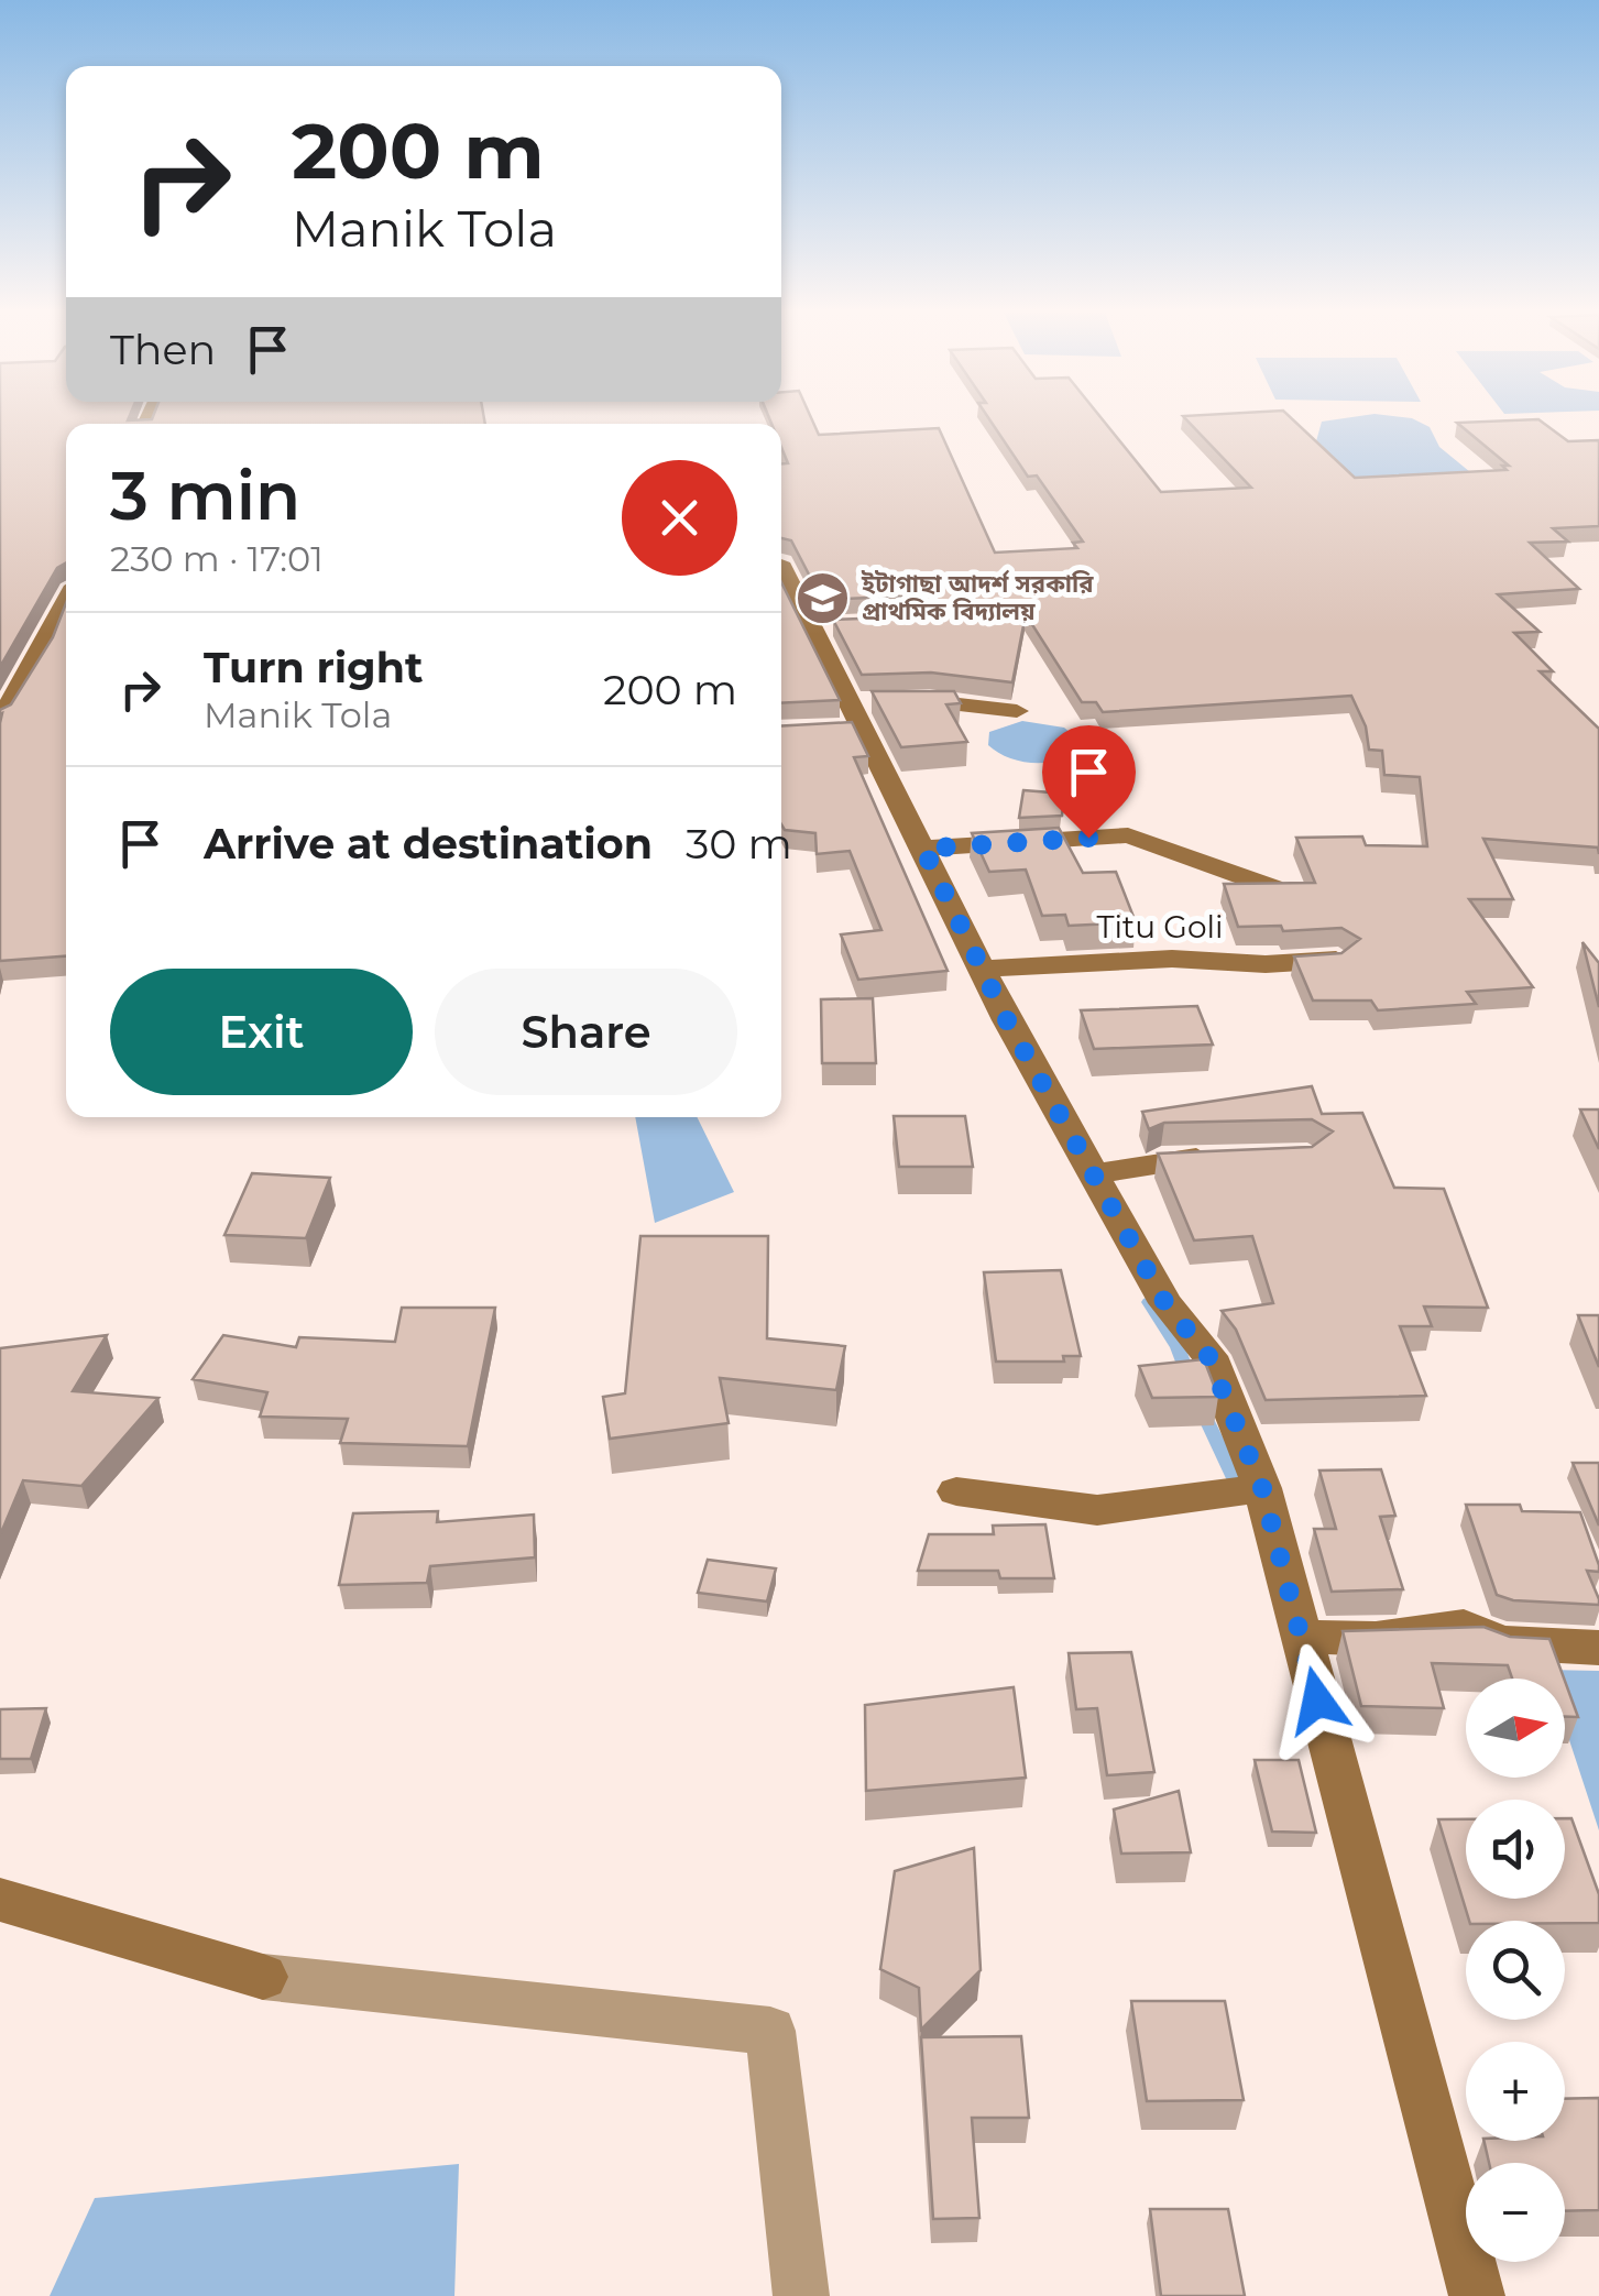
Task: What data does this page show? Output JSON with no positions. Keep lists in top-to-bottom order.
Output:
{
  "streets": {
    "street": ["Titu Goli"]
  },
  "places": {
    "school or university": ["ইটাগাছা আদর্শ সরকারি প্রাথমিক বিদ্যালয়"]
  },
  "north": "right",
  "page": {
    "turn": ["200 m", "Manik Tola"],
    "then": "Then",
    "heading": ["3 min", "230 m · 17:01"],
    "list": [
      {
        "name": "Turn right",
        "note": "Manik Tola",
        "value": "200 m"
      },
      {
        "name": "Arrive at destination",
        "value": "30 m"
      }
    ],
    "buttons": ["Exit", "Share"],
    "map_buttons": ["+", "−"]
  }
}
